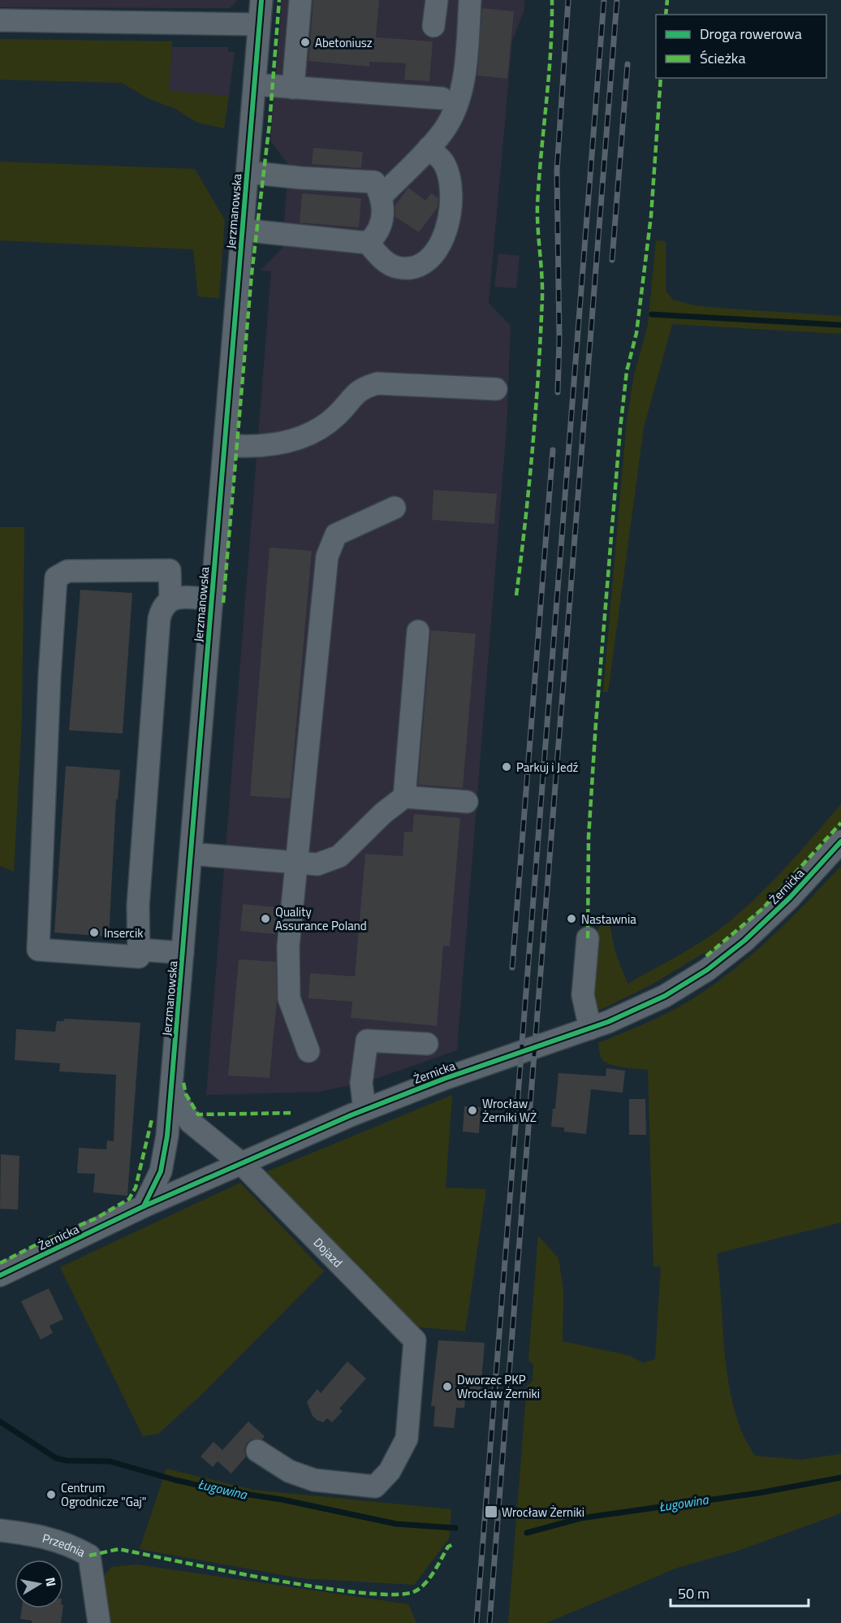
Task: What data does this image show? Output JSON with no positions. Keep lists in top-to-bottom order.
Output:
{
  "streets": {
    "street": [
      "Jerzmanowska",
      "Żernicka",
      "Dojazd",
      "Przednia"
    ]
  },
  "crossings": [
    ["Jerzmanowska", "Żernicka"],
    ["Jerzmanowska", "Dojazd"],
    ["Żernicka", "Dojazd"]
  ],
  "water": ["Ługowina"],
  "places": {
    "other": [
      "Abetoniusz",
      "Parkuj i Jedź",
      "Quality Assurance Poland",
      "Nastawnia",
      "Insercik",
      "Wrocław Żerniki WŻ",
      "Dworzec PKP Wrocław Żerniki",
      "Centrum Ogrodnicze \"Gaj\""
    ],
    "transit": ["Wrocław Żerniki"]
  },
  "legend": ["Droga rowerowa", "Ścieżka"],
  "scale_bar": "50 m",
  "north": "right"
}
